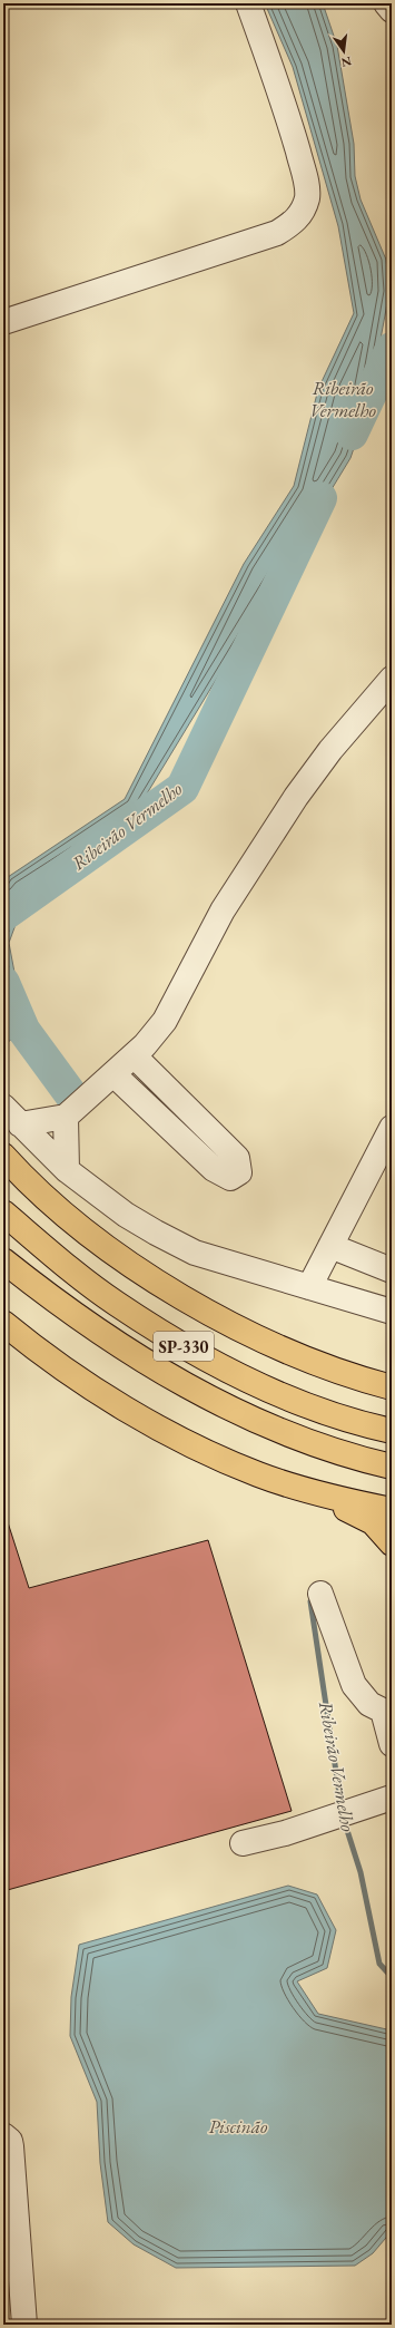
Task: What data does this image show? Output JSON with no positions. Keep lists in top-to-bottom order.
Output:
{
  "streets": {
    "main road": ["SP-330"]
  },
  "water": ["Ribeirão Vermelho", "Piscinão"],
  "north": "bottom"
}
